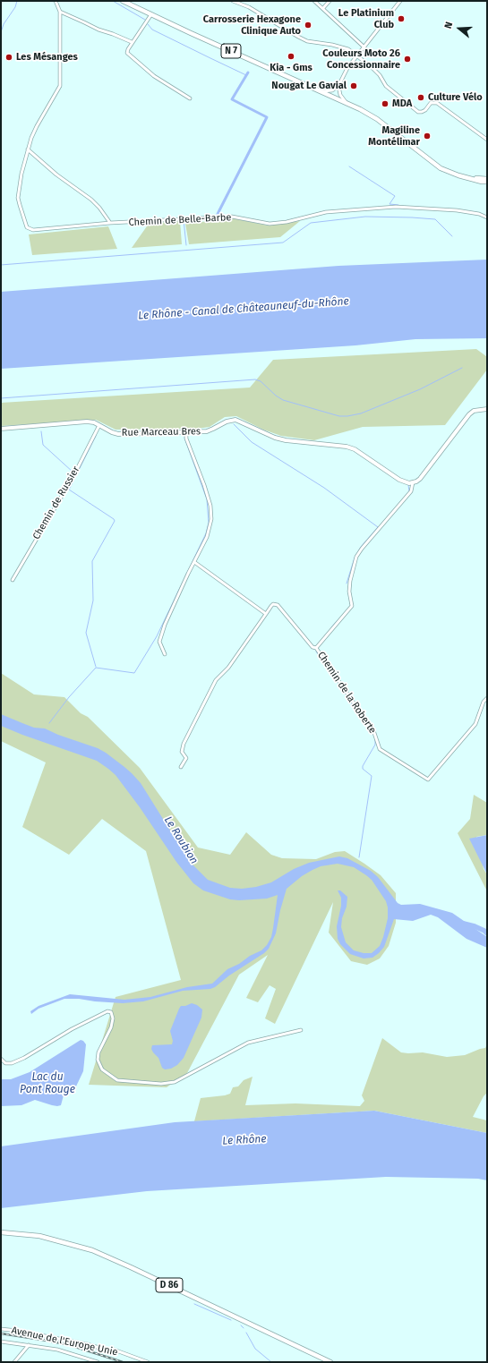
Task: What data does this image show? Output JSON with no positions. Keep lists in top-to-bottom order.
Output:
{
  "streets": {
    "main road": ["N 7", "D 86"],
    "street": [
      "Chemin de Belle-Barbe",
      "Rue Marceau Bres",
      "Chemin de Russier",
      "Chemin de la Roberte",
      "Avenue de l'Europe Unie"
    ]
  },
  "crossings": [
    ["Rue Marceau Bres", "Chemin de Russier"]
  ],
  "water": [
    "Le Rhône - Canal de Châteauneuf-du-Rhône",
    "Le Roubion",
    "Lac du Pont Rouge",
    "Le Rhône"
  ],
  "places": [
    "Le Platinium Club",
    "Carrosserie Hexagone Clinique Auto",
    "Kia - Gms",
    "Les Mésanges",
    "Couleurs Moto 26 Concessionnaire",
    "Nougat Le Gavial",
    "Culture Vélo",
    "MDA",
    "Magiline Montélimar"
  ],
  "north": "left"
}
